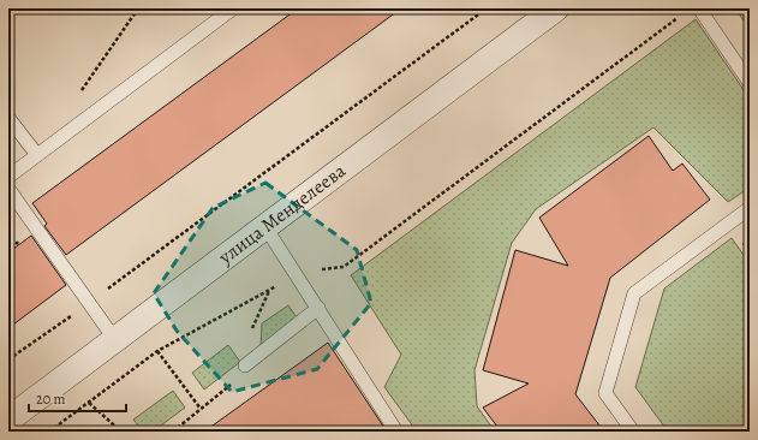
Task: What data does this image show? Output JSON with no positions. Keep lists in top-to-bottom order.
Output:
{
  "streets": {
    "street": ["улица Менделеева"]
  },
  "scale_bar": "20 m"
}
